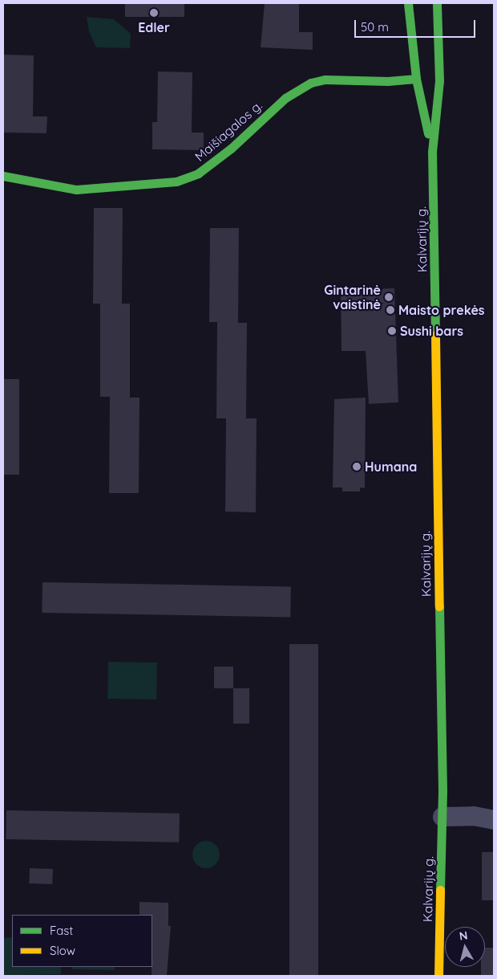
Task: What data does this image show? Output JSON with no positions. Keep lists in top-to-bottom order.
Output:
{
  "streets": {
    "main road": ["Maišiagalos g.", "Kalvarijų g."]
  },
  "crossings": [
    ["Maišiagalos g.", "Kalvarijų g."]
  ],
  "places": [
    "Edler",
    "Gintarinė vaistinė",
    "Maisto prekės",
    "Sushi bars",
    "Humana"
  ],
  "legend": ["Fast", "Slow"],
  "scale_bar": "50 m",
  "north": "top"
}
